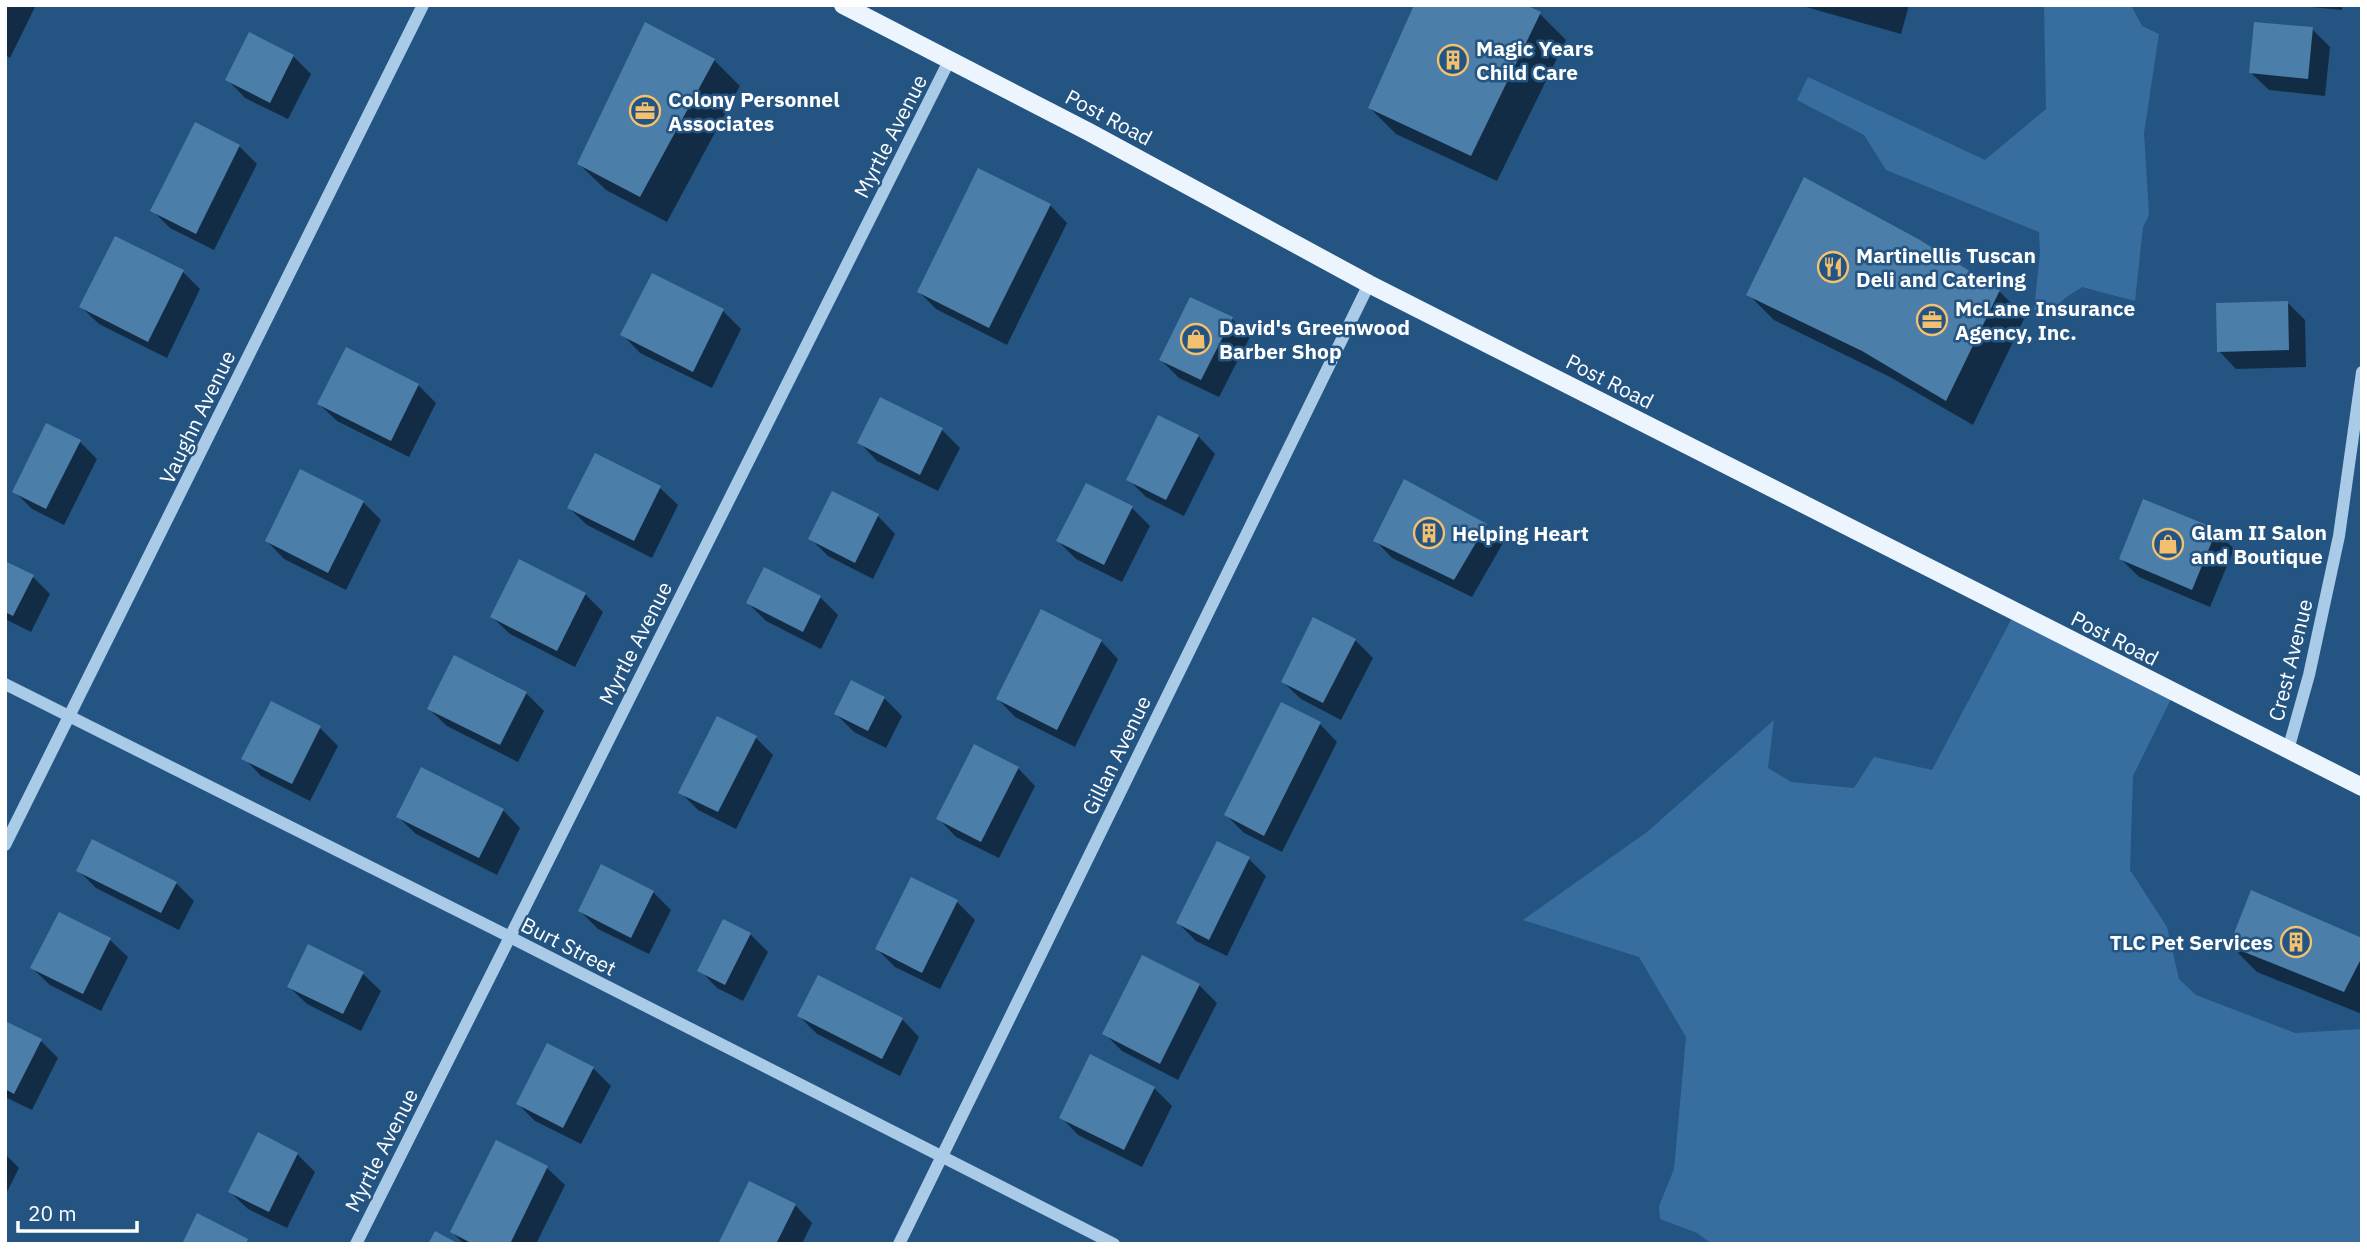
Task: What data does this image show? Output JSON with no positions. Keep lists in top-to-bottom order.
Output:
{
  "streets": {
    "main road": ["Post Road"],
    "street": [
      "Myrtle Avenue",
      "Vaughn Avenue",
      "Crest Avenue",
      "Gillan Avenue",
      "Burt Street"
    ]
  },
  "crossings": [
    ["Post Road", "Myrtle Avenue"],
    ["Post Road", "Crest Avenue"],
    ["Post Road", "Gillan Avenue"],
    ["Myrtle Avenue", "Burt Street"],
    ["Vaughn Avenue", "Burt Street"],
    ["Gillan Avenue", "Burt Street"]
  ],
  "places": {
    "building": ["Magic Years Child Care", "Helping Heart", "TLC Pet Services"],
    "office": ["Colony Personnel Associates", "McLane Insurance Agency, Inc."],
    "restaurant": ["Martinellis Tuscan Deli and Catering"],
    "shop": ["David's Greenwood Barber Shop", "Glam II Salon and Boutique"]
  },
  "scale_bar": "20 m"
}
